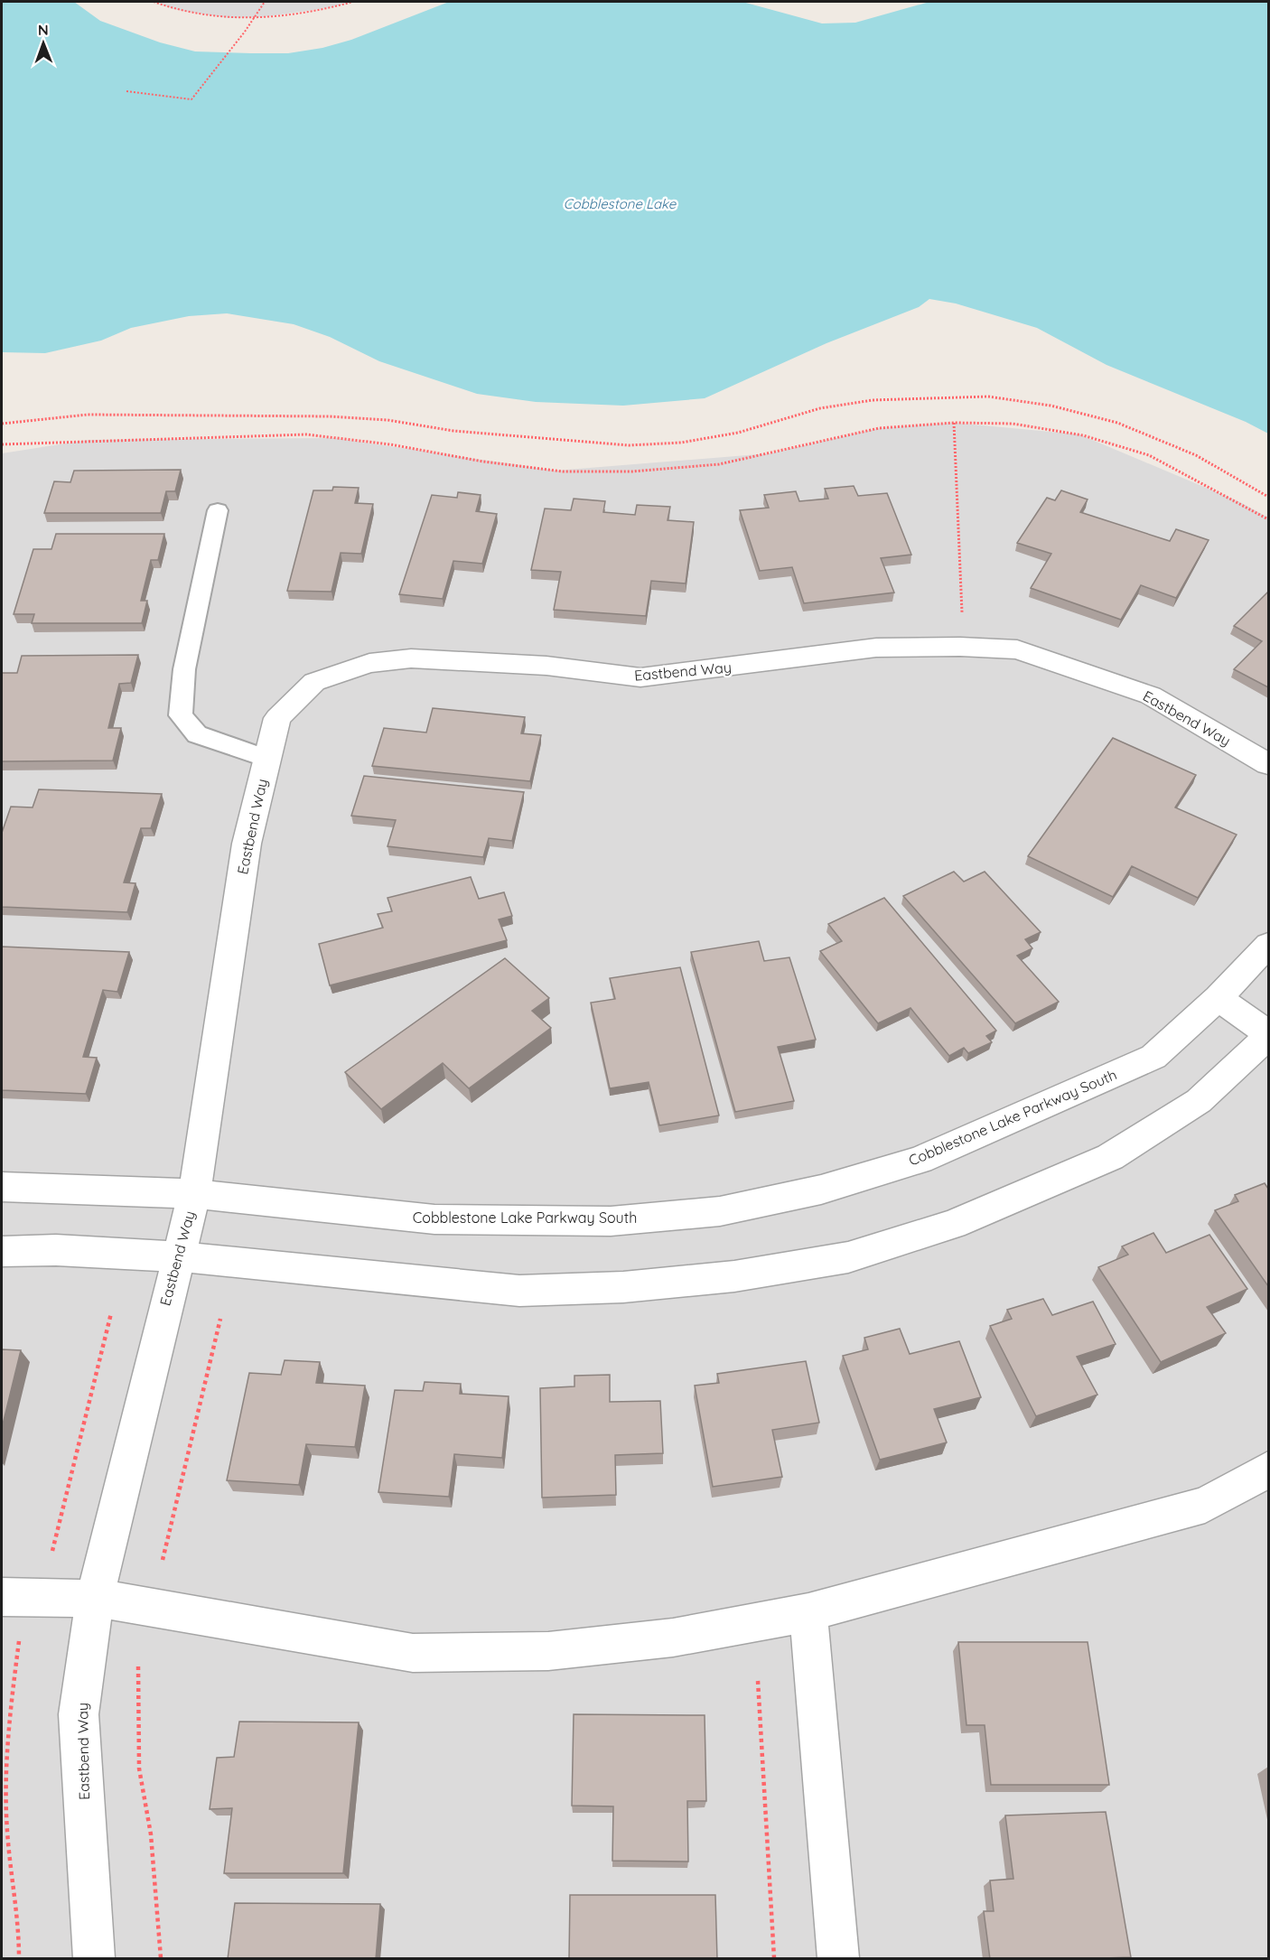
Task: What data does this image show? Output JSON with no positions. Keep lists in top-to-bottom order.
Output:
{
  "streets": {
    "street": ["Eastbend Way", "Cobblestone Lake Parkway South"]
  },
  "crossings": [
    ["Eastbend Way", "Cobblestone Lake Parkway South"]
  ],
  "water": ["Cobblestone Lake"],
  "north": "top"
}
